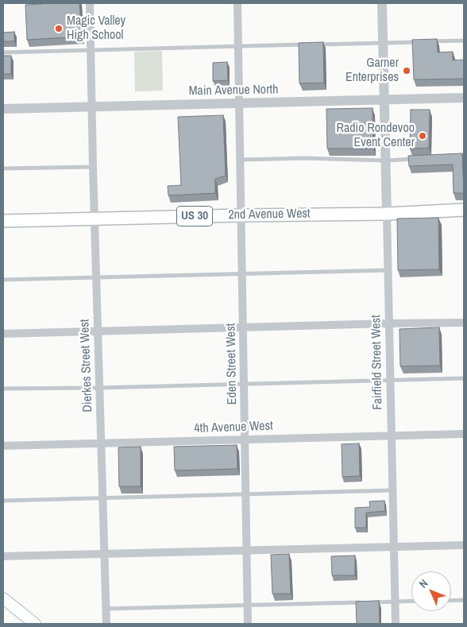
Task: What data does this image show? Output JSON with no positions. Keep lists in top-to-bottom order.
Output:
{
  "streets": {
    "main road": ["2nd Avenue West", "US 30"],
    "street": [
      "Main Avenue North",
      "Fairfield Street West",
      "Eden Street West",
      "Dierkes Street West",
      "4th Avenue West"
    ]
  },
  "crossings": [
    ["Main Avenue North", "Fairfield Street West"],
    ["Main Avenue North", "Eden Street West"],
    ["Main Avenue North", "Dierkes Street West"],
    ["2nd Avenue West", "Fairfield Street West"],
    ["2nd Avenue West", "Eden Street West"],
    ["2nd Avenue West", "Dierkes Street West"],
    ["Fairfield Street West", "4th Avenue West"],
    ["Eden Street West", "4th Avenue West"],
    ["Dierkes Street West", "4th Avenue West"]
  ],
  "places": ["Magic Valley High School", "Garner Enterprises", "Radio Rondevoo Event Center"],
  "north": "top left"
}
